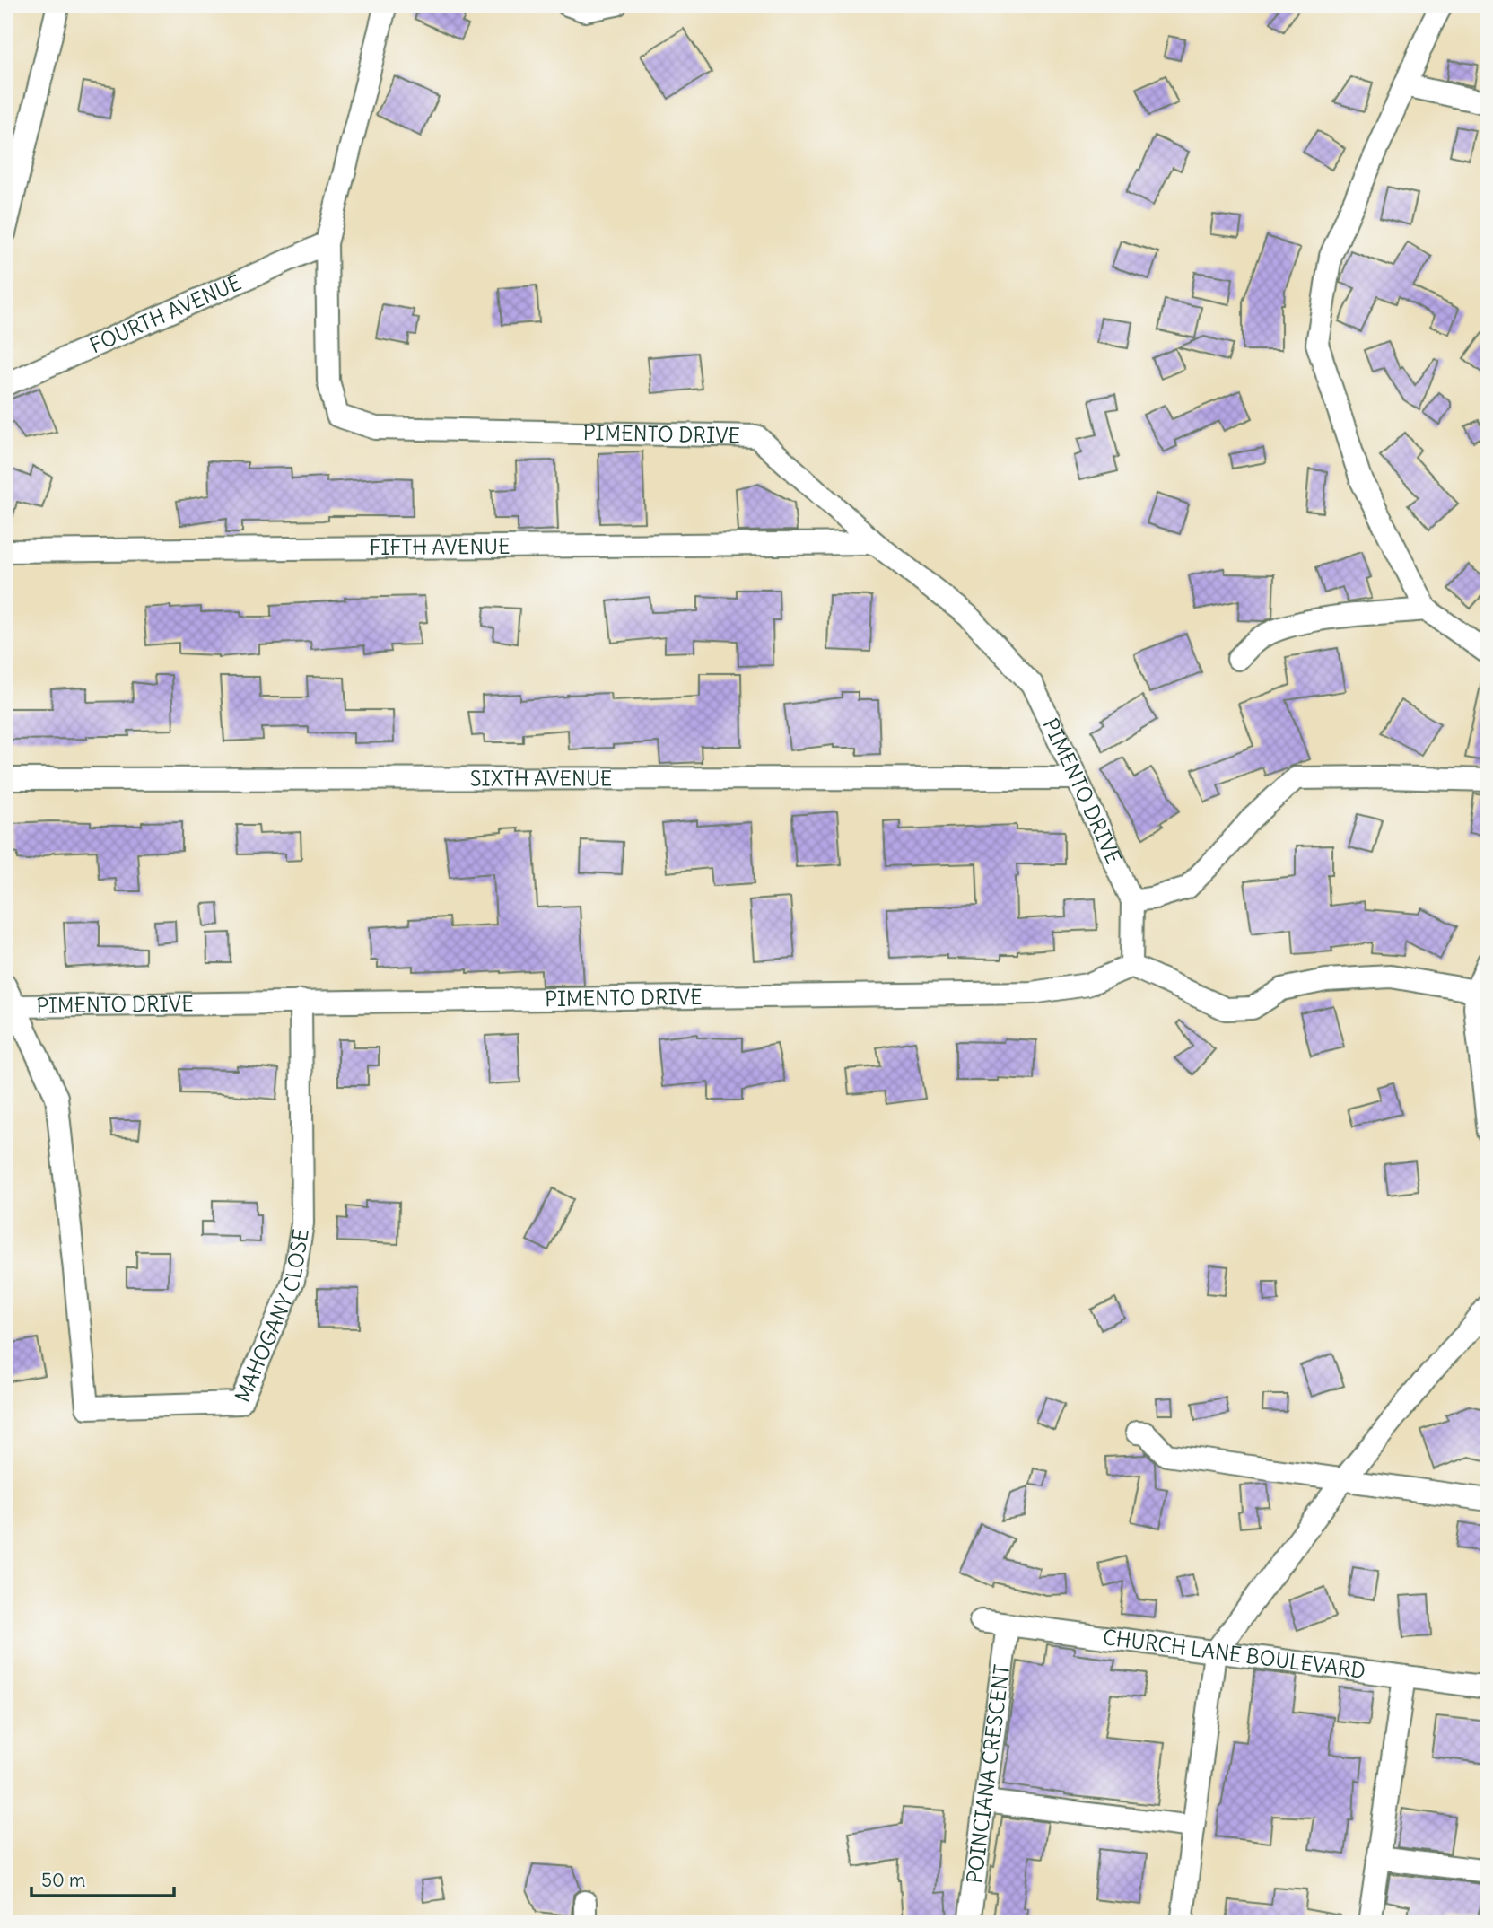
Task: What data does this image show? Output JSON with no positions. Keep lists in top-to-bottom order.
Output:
{
  "streets": {
    "street": [
      "FOURTH AVENUE",
      "PIMENTO DRIVE",
      "FIFTH AVENUE",
      "SIXTH AVENUE",
      "MAHOGANY CLOSE",
      "CHURCH LANE BOULEVARD",
      "POINCIANA CRESCENT"
    ]
  },
  "crossings": [
    ["FOURTH AVENUE", "PIMENTO DRIVE"],
    ["PIMENTO DRIVE", "FIFTH AVENUE"],
    ["PIMENTO DRIVE", "SIXTH AVENUE"],
    ["PIMENTO DRIVE", "MAHOGANY CLOSE"],
    ["CHURCH LANE BOULEVARD", "POINCIANA CRESCENT"]
  ],
  "scale_bar": "50 m"
}
